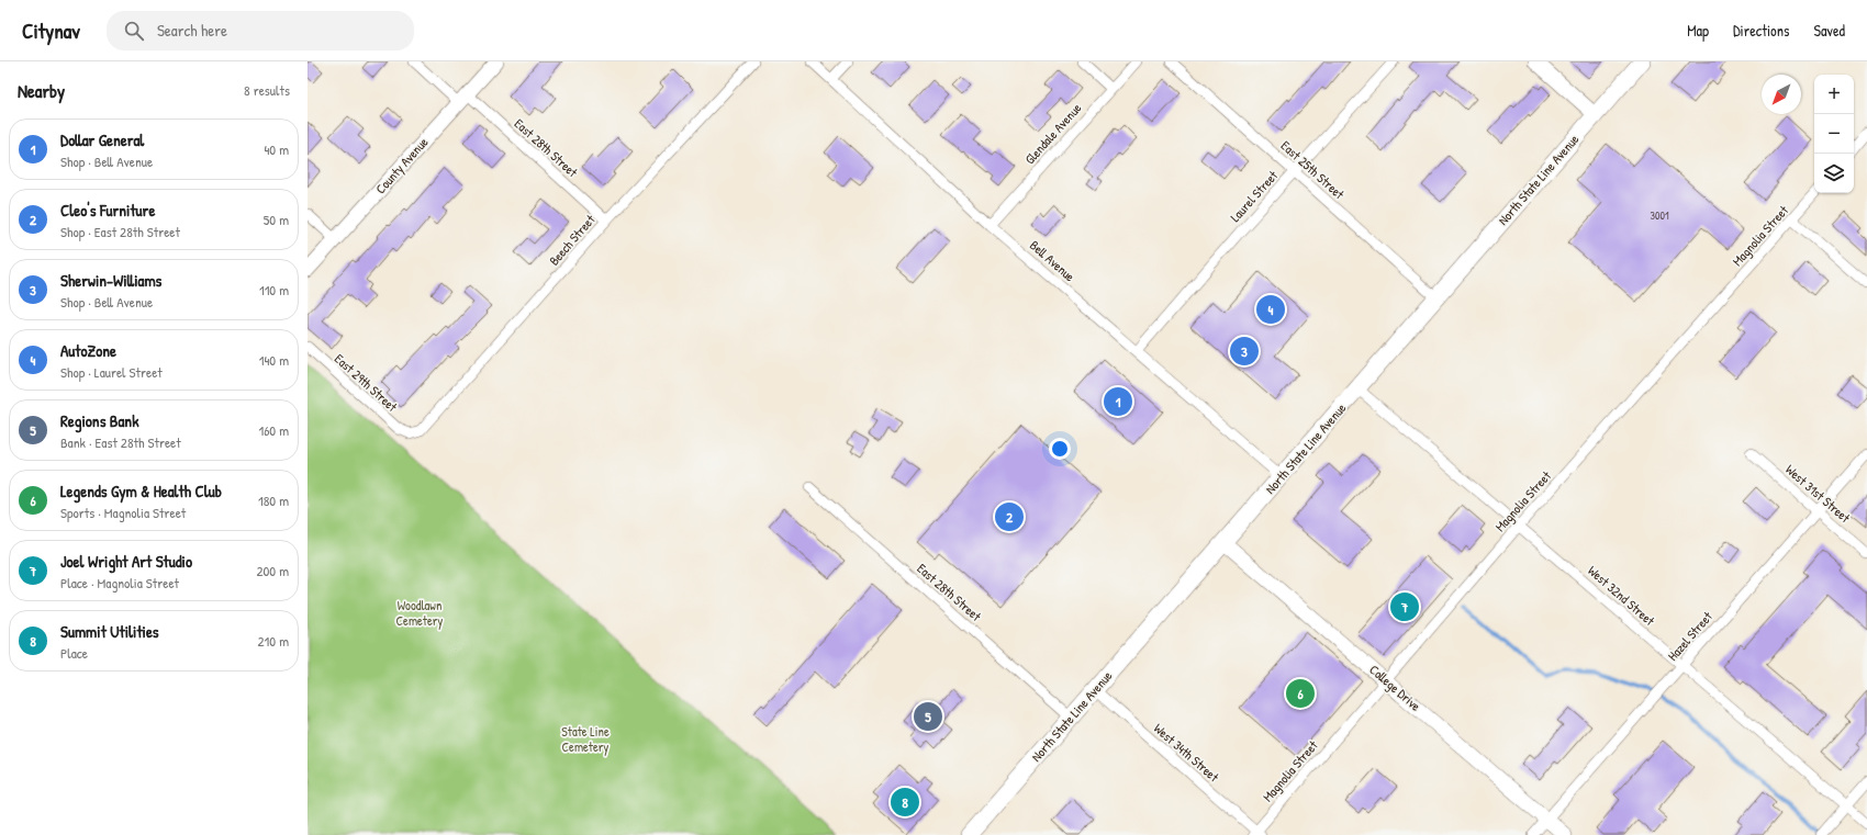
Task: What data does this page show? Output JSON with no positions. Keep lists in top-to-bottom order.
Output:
{
  "streets": {
    "main road": ["North State Line Avenue"],
    "street": [
      "Glendale Avenue",
      "East 28th Street",
      "County Avenue",
      "East 25th Street",
      "Laurel Street",
      "Magnolia Street",
      "Beech Street",
      "Bell Avenue",
      "East 29th Street",
      "West 31st Street",
      "West 32nd Street",
      "Hazel Street",
      "College Drive",
      "West 34th Street"
    ]
  },
  "crossings": [
    ["Glendale Avenue", "Bell Avenue"],
    ["East 28th Street", "County Avenue"],
    ["East 28th Street", "North State Line Avenue"],
    ["East 28th Street", "Beech Street"],
    ["East 25th Street", "North State Line Avenue"],
    ["East 25th Street", "Laurel Street"],
    ["North State Line Avenue", "Bell Avenue"],
    ["North State Line Avenue", "West 32nd Street"],
    ["North State Line Avenue", "College Drive"],
    ["North State Line Avenue", "West 34th Street"],
    ["Laurel Street", "Bell Avenue"],
    ["Magnolia Street", "West 32nd Street"],
    ["Magnolia Street", "College Drive"],
    ["Magnolia Street", "West 34th Street"],
    ["Beech Street", "East 29th Street"],
    ["West 31st Street", "Hazel Street"],
    ["West 32nd Street", "Hazel Street"],
    ["Hazel Street", "College Drive"]
  ],
  "parks": ["Woodlawn Cemetery", "State Line Cemetery"],
  "house_numbers": ["3001"],
  "north": "bottom left",
  "page": {
    "header": "Citynav",
    "search": "Search here",
    "nav": ["Map", "Directions", "Saved"],
    "heading": ["Nearby", "8 results"],
    "map_buttons": ["+", "−"],
    "list": [
      {
        "mark": "1",
        "name": "Dollar General",
        "note": "Shop · Bell Avenue",
        "value": "40 m"
      },
      {
        "mark": "2",
        "name": "Cleo's Furniture",
        "note": "Shop · East 28th Street",
        "value": "50 m"
      },
      {
        "mark": "3",
        "name": "Sherwin-Williams",
        "note": "Shop · Bell Avenue",
        "value": "110 m"
      },
      {
        "mark": "4",
        "name": "AutoZone",
        "note": "Shop · Laurel Street",
        "value": "140 m"
      },
      {
        "mark": "5",
        "name": "Regions Bank",
        "note": "Bank · East 28th Street",
        "value": "160 m"
      },
      {
        "mark": "6",
        "name": "Legends Gym & Health Club",
        "note": "Sports · Magnolia Street",
        "value": "180 m"
      },
      {
        "mark": "7",
        "name": "Joel Wright Art Studio",
        "note": "Place · Magnolia Street",
        "value": "200 m"
      },
      {
        "mark": "8",
        "name": "Summit Utilities",
        "note": "Place",
        "value": "210 m"
      }
    ],
    "pins": [
      "4",
      "3",
      "1",
      "2",
      "7",
      "6",
      "5",
      "8"
    ]
  }
}
